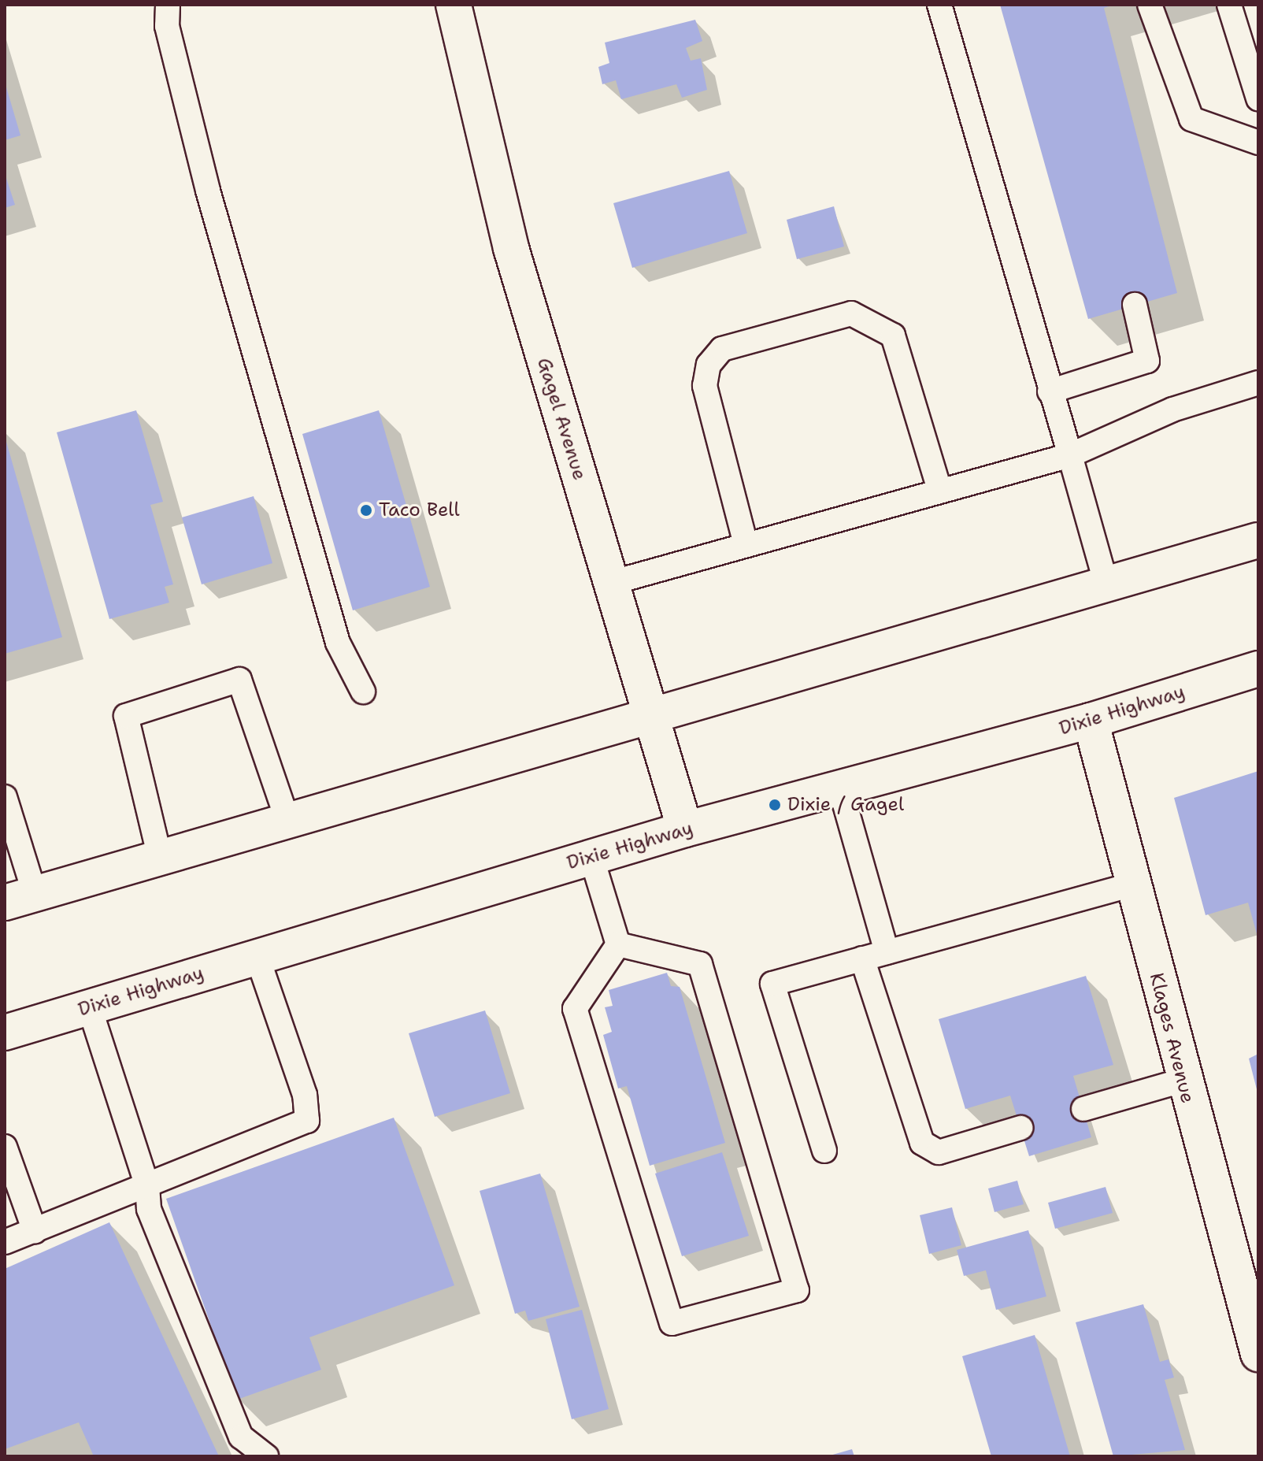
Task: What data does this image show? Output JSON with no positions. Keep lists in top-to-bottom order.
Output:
{
  "streets": {
    "main road": ["Gagel Avenue", "Dixie Highway", "Klages Avenue"]
  },
  "crossings": [
    ["Gagel Avenue", "Dixie Highway"],
    ["Dixie Highway", "Klages Avenue"]
  ],
  "places": ["Taco Bell", "Dixie / Gagel"]
}
